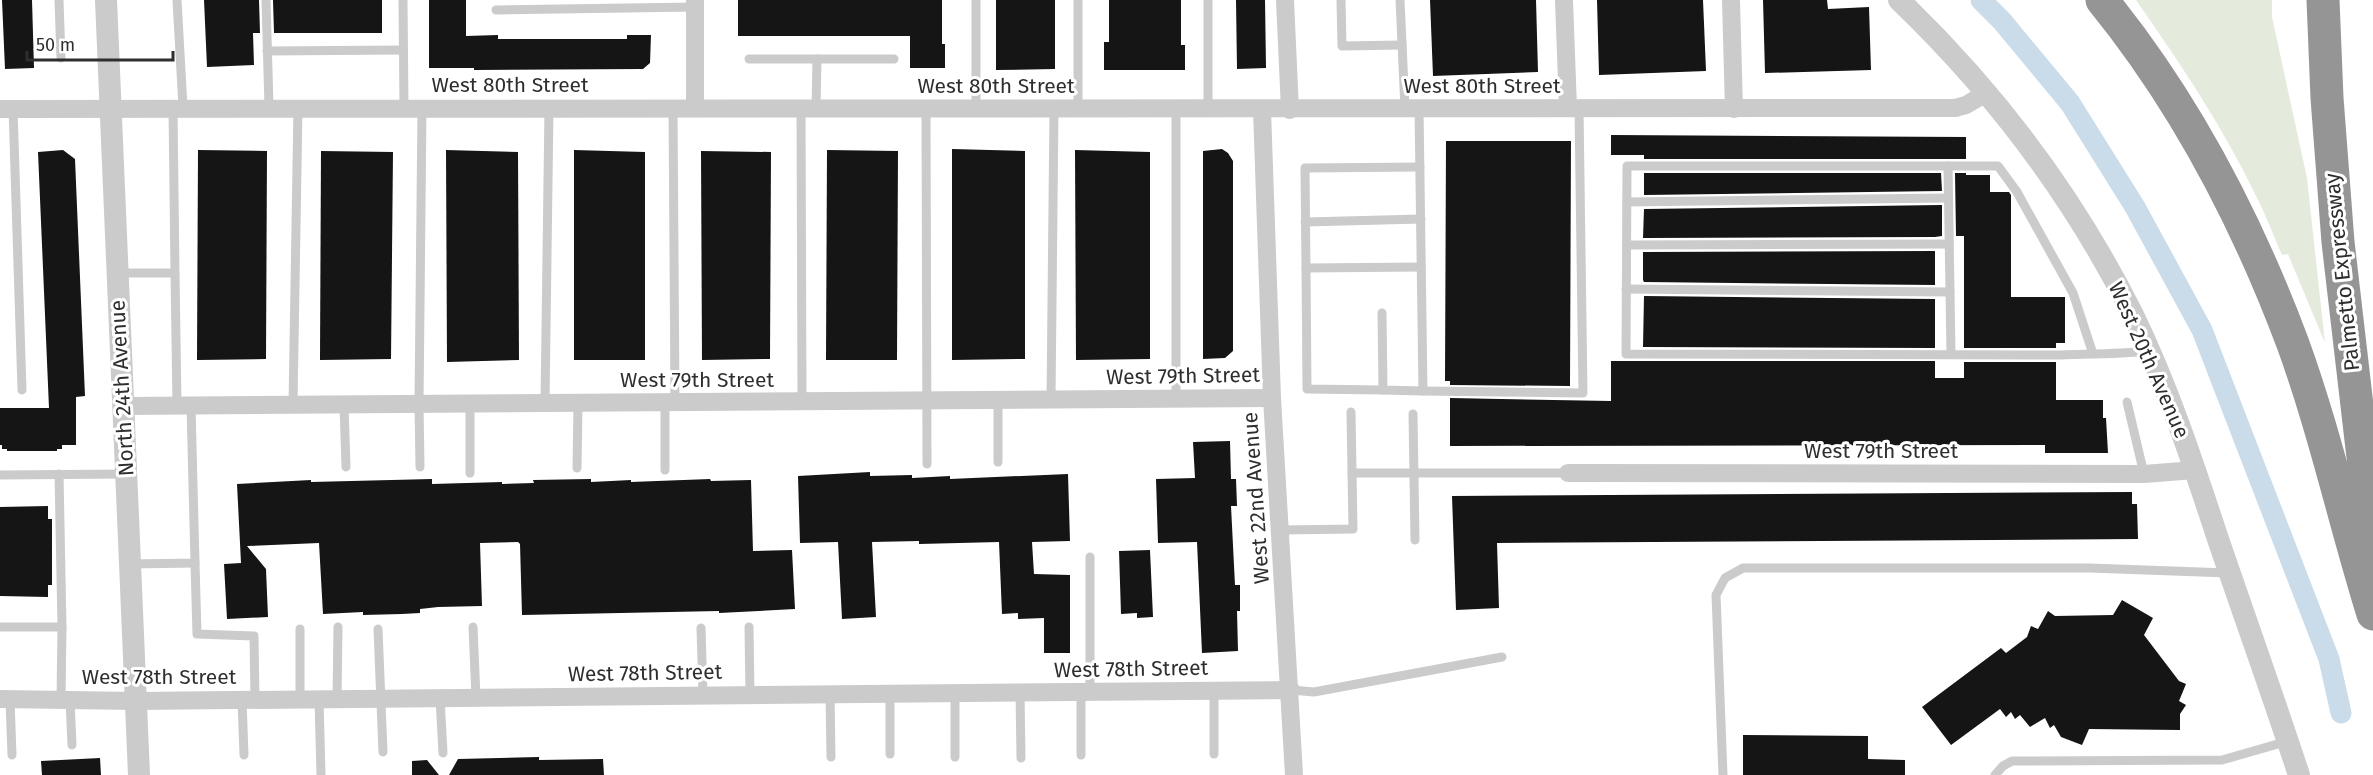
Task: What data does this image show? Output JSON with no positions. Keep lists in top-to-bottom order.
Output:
{
  "streets": {
    "highway": ["Palmetto Expressway"],
    "street": [
      "West 80th Street",
      "West 20th Avenue",
      "West 79th Street",
      "North 24th Avenue",
      "West 22nd Avenue",
      "West 78th Street"
    ]
  },
  "crossings": [
    ["West 80th Street", "West 20th Avenue"],
    ["West 80th Street", "North 24th Avenue"],
    ["West 80th Street", "West 22nd Avenue"],
    ["West 20th Avenue", "West 79th Street"],
    ["West 79th Street", "North 24th Avenue"],
    ["West 79th Street", "West 22nd Avenue"],
    ["North 24th Avenue", "West 78th Street"],
    ["West 22nd Avenue", "West 78th Street"]
  ],
  "scale_bar": "50 m"
}
